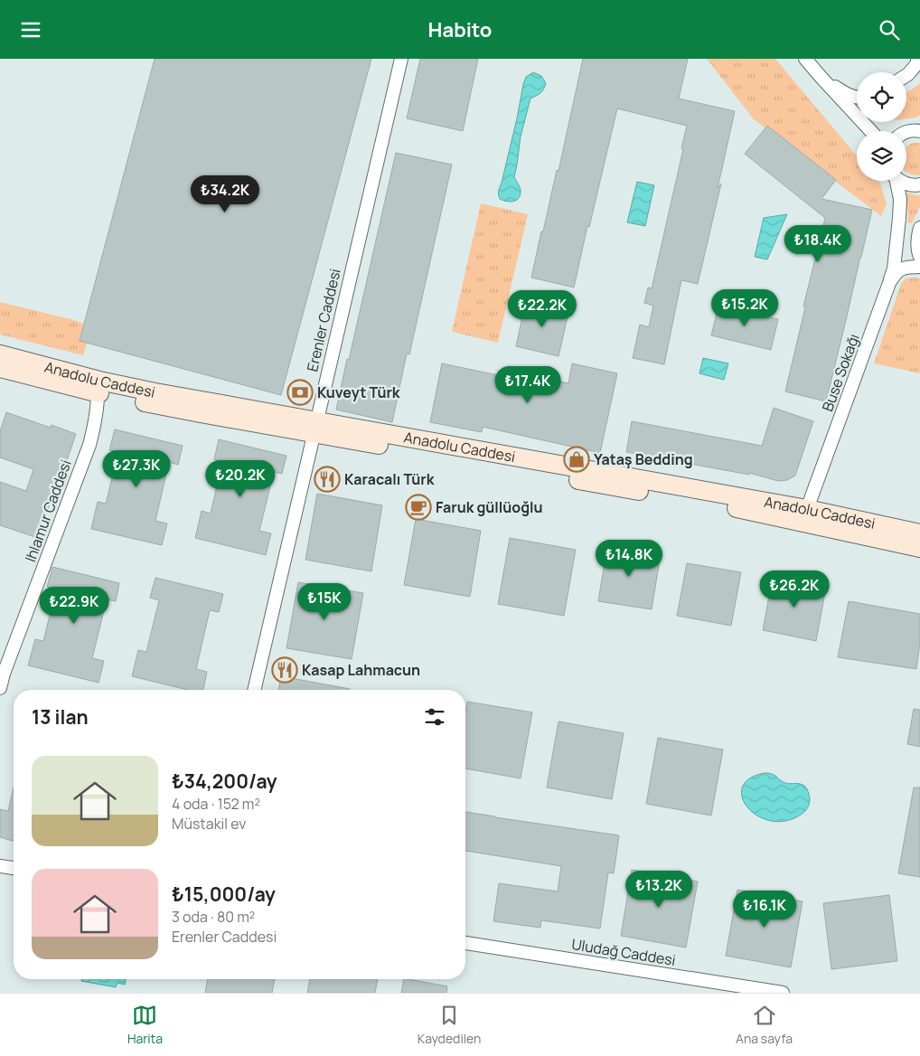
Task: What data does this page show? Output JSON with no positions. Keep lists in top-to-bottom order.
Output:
{
  "streets": {
    "main road": ["Anadolu Caddesi"],
    "street": [
      "Erenler Caddesi",
      "Buse Sokağı",
      "Ihlamur Caddesi",
      "Uludağ Caddesi"
    ]
  },
  "crossings": [
    ["Erenler Caddesi", "Anadolu Caddesi"],
    ["Buse Sokağı", "Anadolu Caddesi"],
    ["Anadolu Caddesi", "Ihlamur Caddesi"]
  ],
  "places": {
    "bank": ["Kuveyt Türk"],
    "shop": ["Yataş Bedding"],
    "restaurant": ["Karacalı Türk", "Kasap Lahmacun"],
    "cafe": ["Faruk güllüoğlu"]
  },
  "page": {
    "header": "Habito",
    "price": [
      "₺34.2K",
      "₺18.4K",
      "₺15.2K",
      "₺22.2K",
      "₺17.4K",
      "₺27.3K",
      "₺20.2K",
      "₺14.8K",
      "₺26.2K",
      "₺15K",
      "₺22.9K",
      "₺13.2K",
      "₺16.1K"
    ],
    "heading": "13 ilan",
    "list": [
      {
        "name": "₺34,200/ay",
        "note": "4 oda · 152 m² · Müstakil ev"
      },
      {
        "name": "₺15,000/ay",
        "note": "3 oda · 80 m² · Erenler Caddesi"
      }
    ],
    "tabs": ["Harita", "Kaydedilen", "Ana sayfa"]
  }
}
